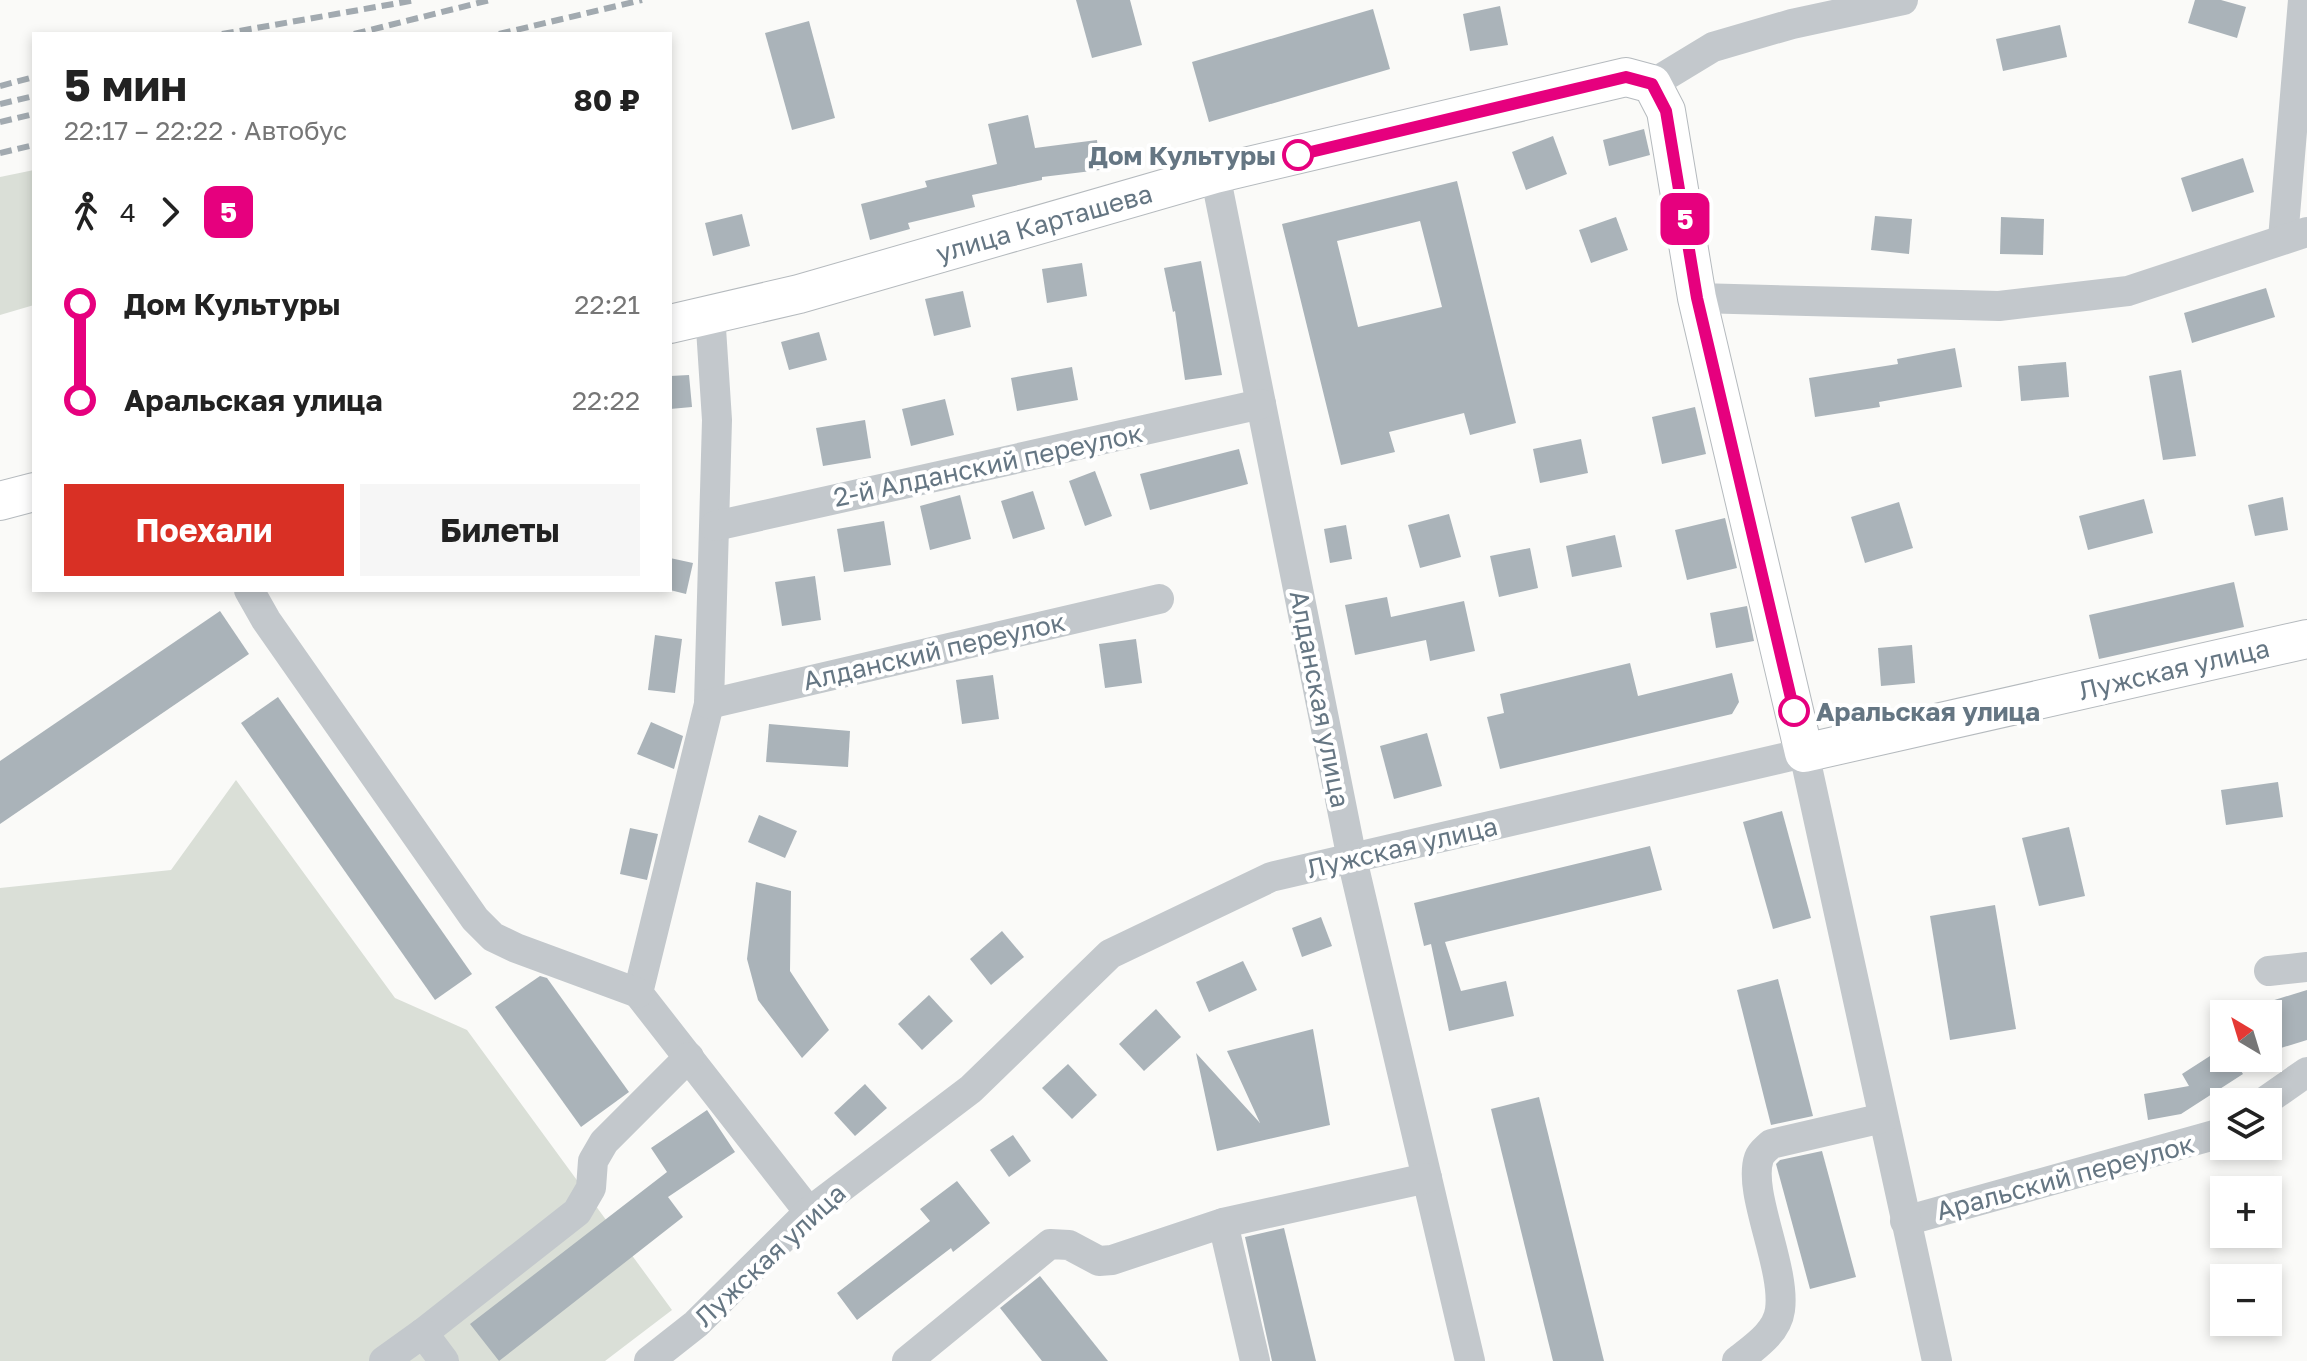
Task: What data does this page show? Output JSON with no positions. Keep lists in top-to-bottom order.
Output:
{
  "streets": {
    "main road": ["улица Карташева", "Лужская улица"],
    "street": [
      "2-й Алданский переулок",
      "Алданский переулок",
      "Алданская улица",
      "Аральский переулок"
    ]
  },
  "crossings": [
    ["улица Карташева", "Алданская улица"],
    ["2-й Алданский переулок", "Алданская улица"],
    ["Лужская улица", "Алданская улица"]
  ],
  "places": ["Дом Культуры", "Аральская улица"],
  "lines": ["bus line 5"],
  "north": "top left",
  "page": {
    "on_map": "5",
    "heading": ["5 мин", "22:17 – 22:22 · Автобус", "80 ₽"],
    "legs": ["4", "5"],
    "list": [
      {
        "name": "Дом Культуры",
        "value": "22:21"
      },
      {
        "name": "Аральская улица",
        "value": "22:22"
      }
    ],
    "buttons": ["Поехали", "Билеты"],
    "map_buttons": ["+", "−"]
  }
}
